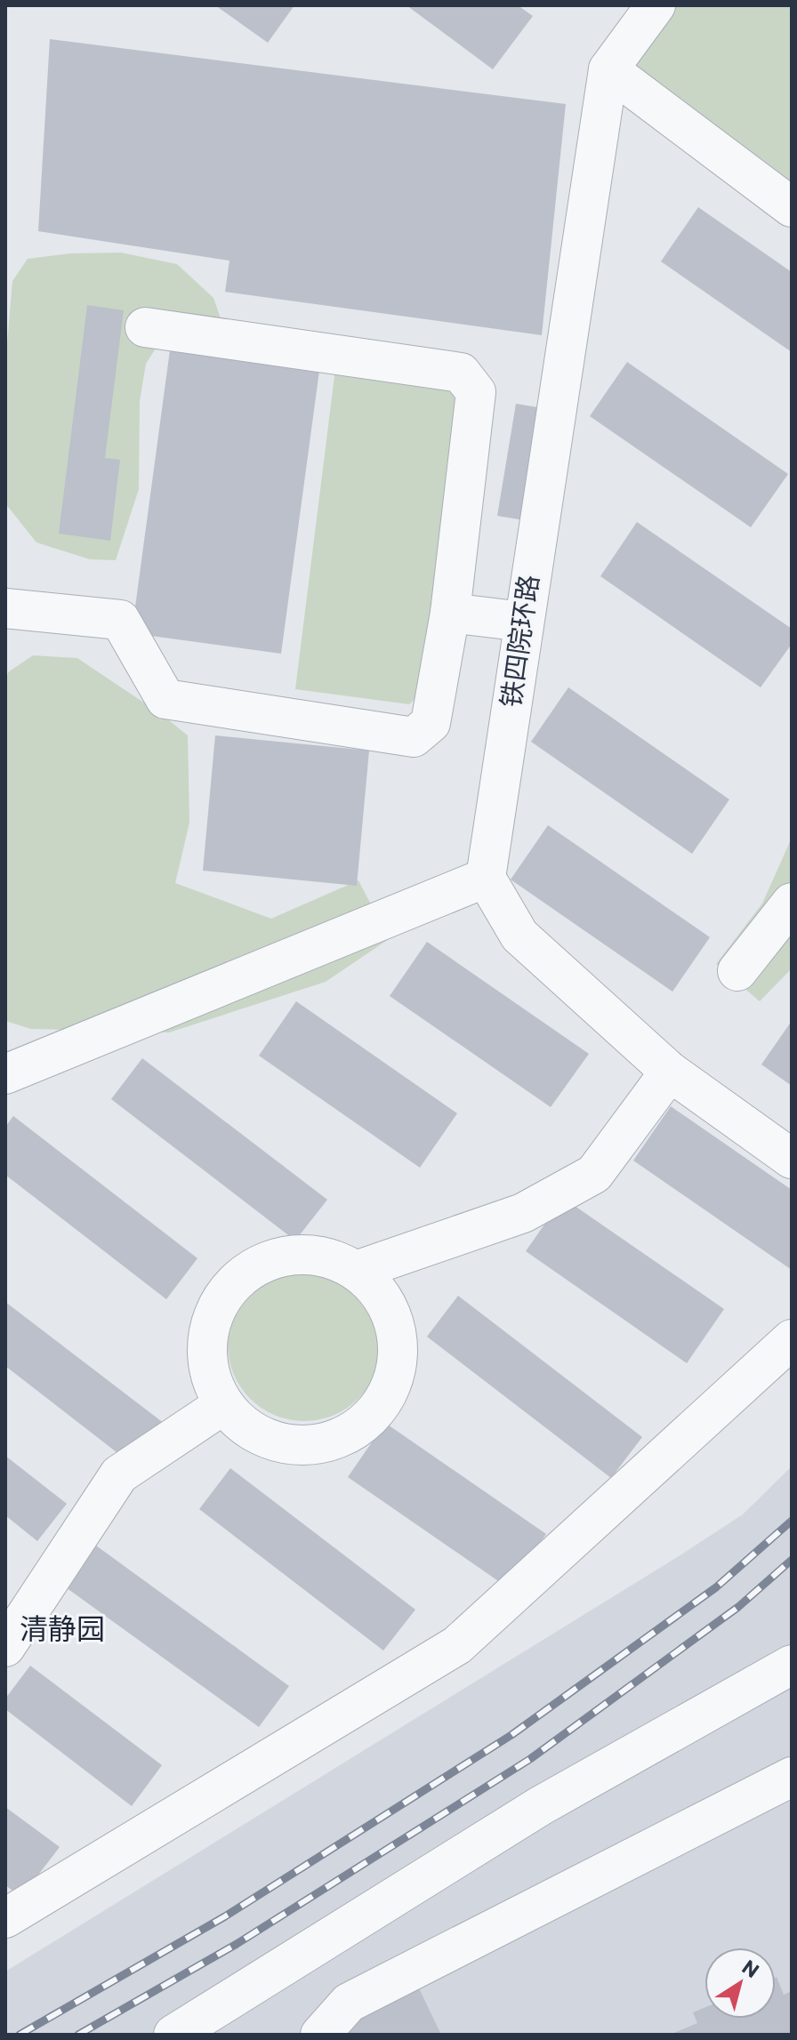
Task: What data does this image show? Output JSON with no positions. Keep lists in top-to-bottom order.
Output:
{
  "streets": {
    "street": ["铁四院环路"]
  },
  "districts": ["清静园"],
  "north": "top right"
}
